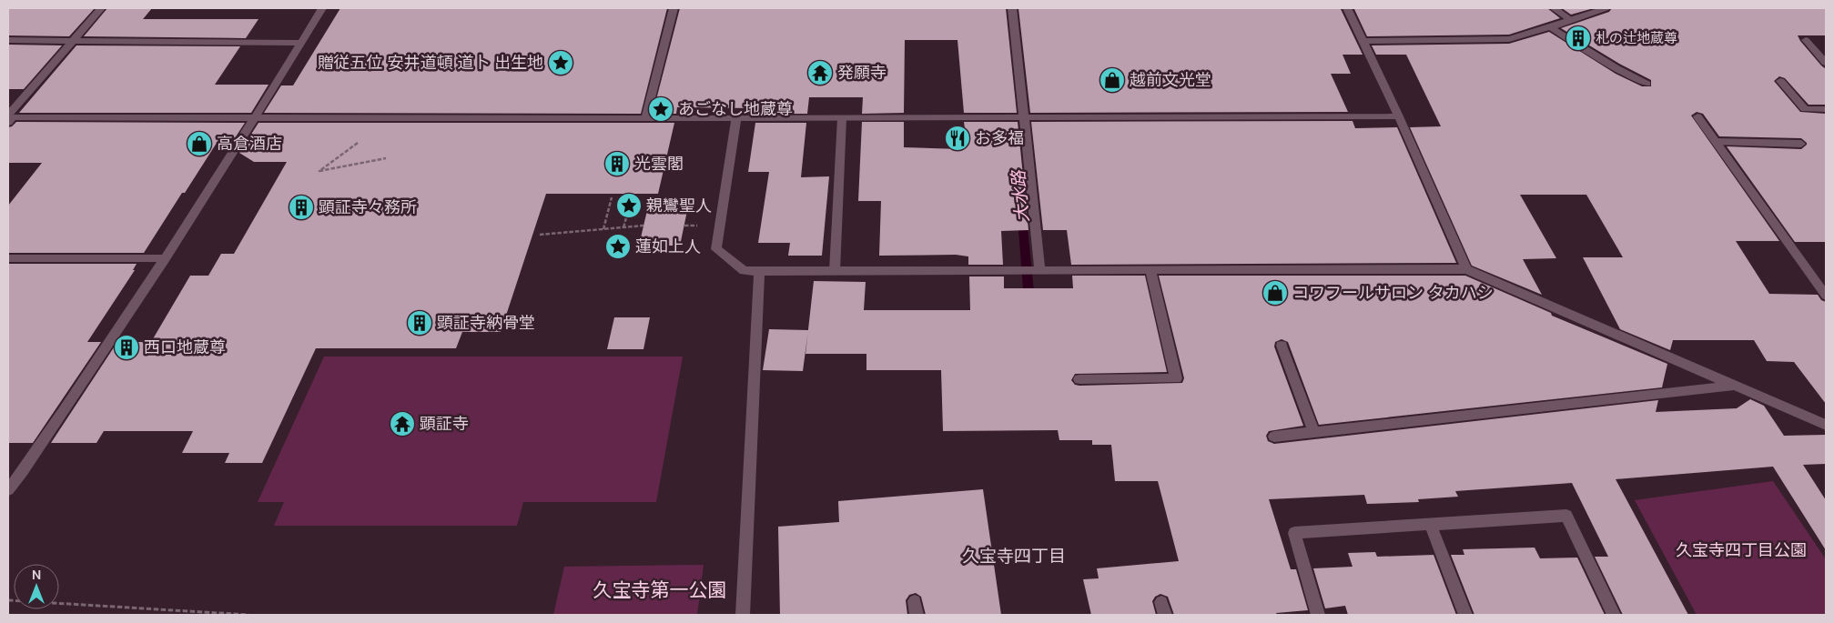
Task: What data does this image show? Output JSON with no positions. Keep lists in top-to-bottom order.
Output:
{
  "districts": ["久宝寺四丁目"],
  "water": ["大水路"],
  "parks": ["久宝寺四丁目公園", "久宝寺第一公園"],
  "places": {
    "building": [
      "札の辻地蔵尊",
      "光雲閣",
      "顕証寺々務所",
      "顕証寺納骨堂",
      "西口地蔵尊"
    ],
    "place": [
      "贈従五位 安井道頓 道卜 出生地",
      "あごなし地蔵尊",
      "親鸞聖人",
      "蓮如上人"
    ],
    "temple": ["発願寺", "顕証寺"],
    "shop": ["越前文光堂", "高倉酒店", "コワフールサロン タカハシ"],
    "restaurant": ["お多福"]
  },
  "north": "top"
}
